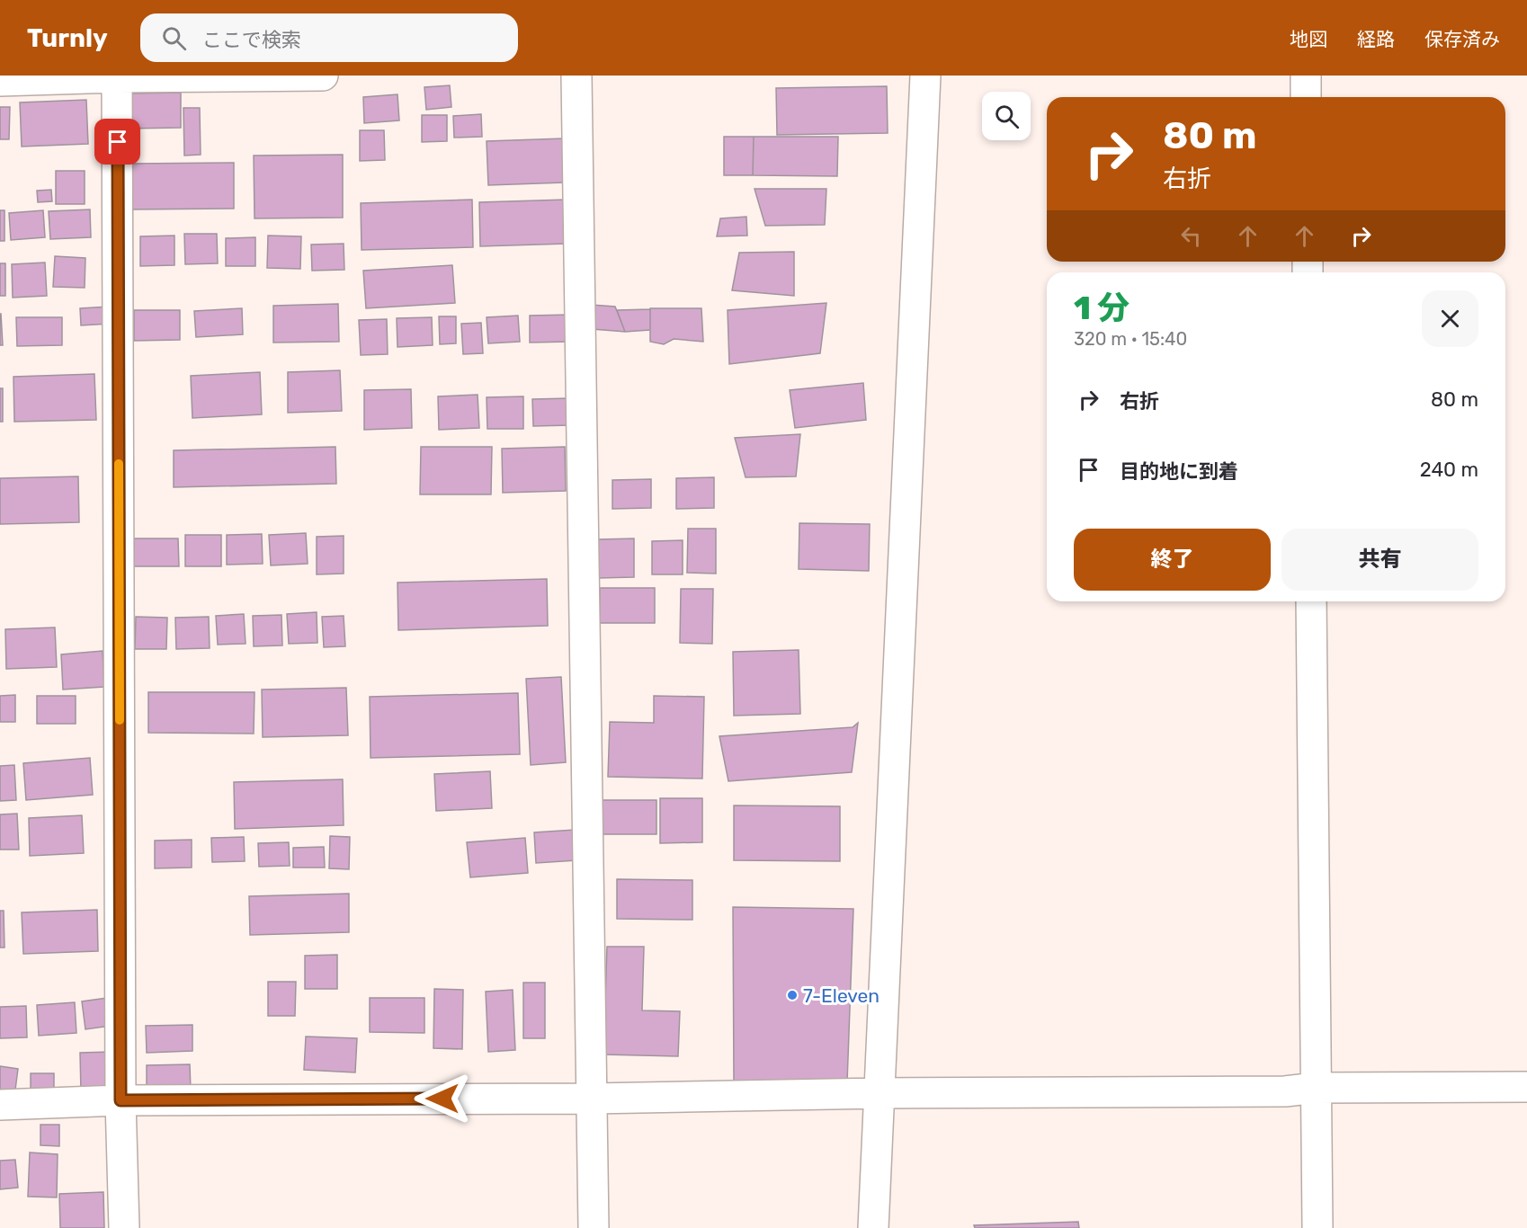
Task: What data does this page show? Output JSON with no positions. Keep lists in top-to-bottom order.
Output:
{
  "places": ["7-Eleven"],
  "page": {
    "header": "Turnly",
    "search": "ここで検索",
    "nav": ["地図", "経路", "保存済み"],
    "turn": ["80 m", "右折"],
    "heading": ["1 分", "320 m · 15:40"],
    "list": [
      {
        "name": "右折",
        "value": "80 m"
      },
      {
        "name": "目的地に到着",
        "value": "240 m"
      }
    ],
    "buttons": ["終了", "共有"]
  }
}
